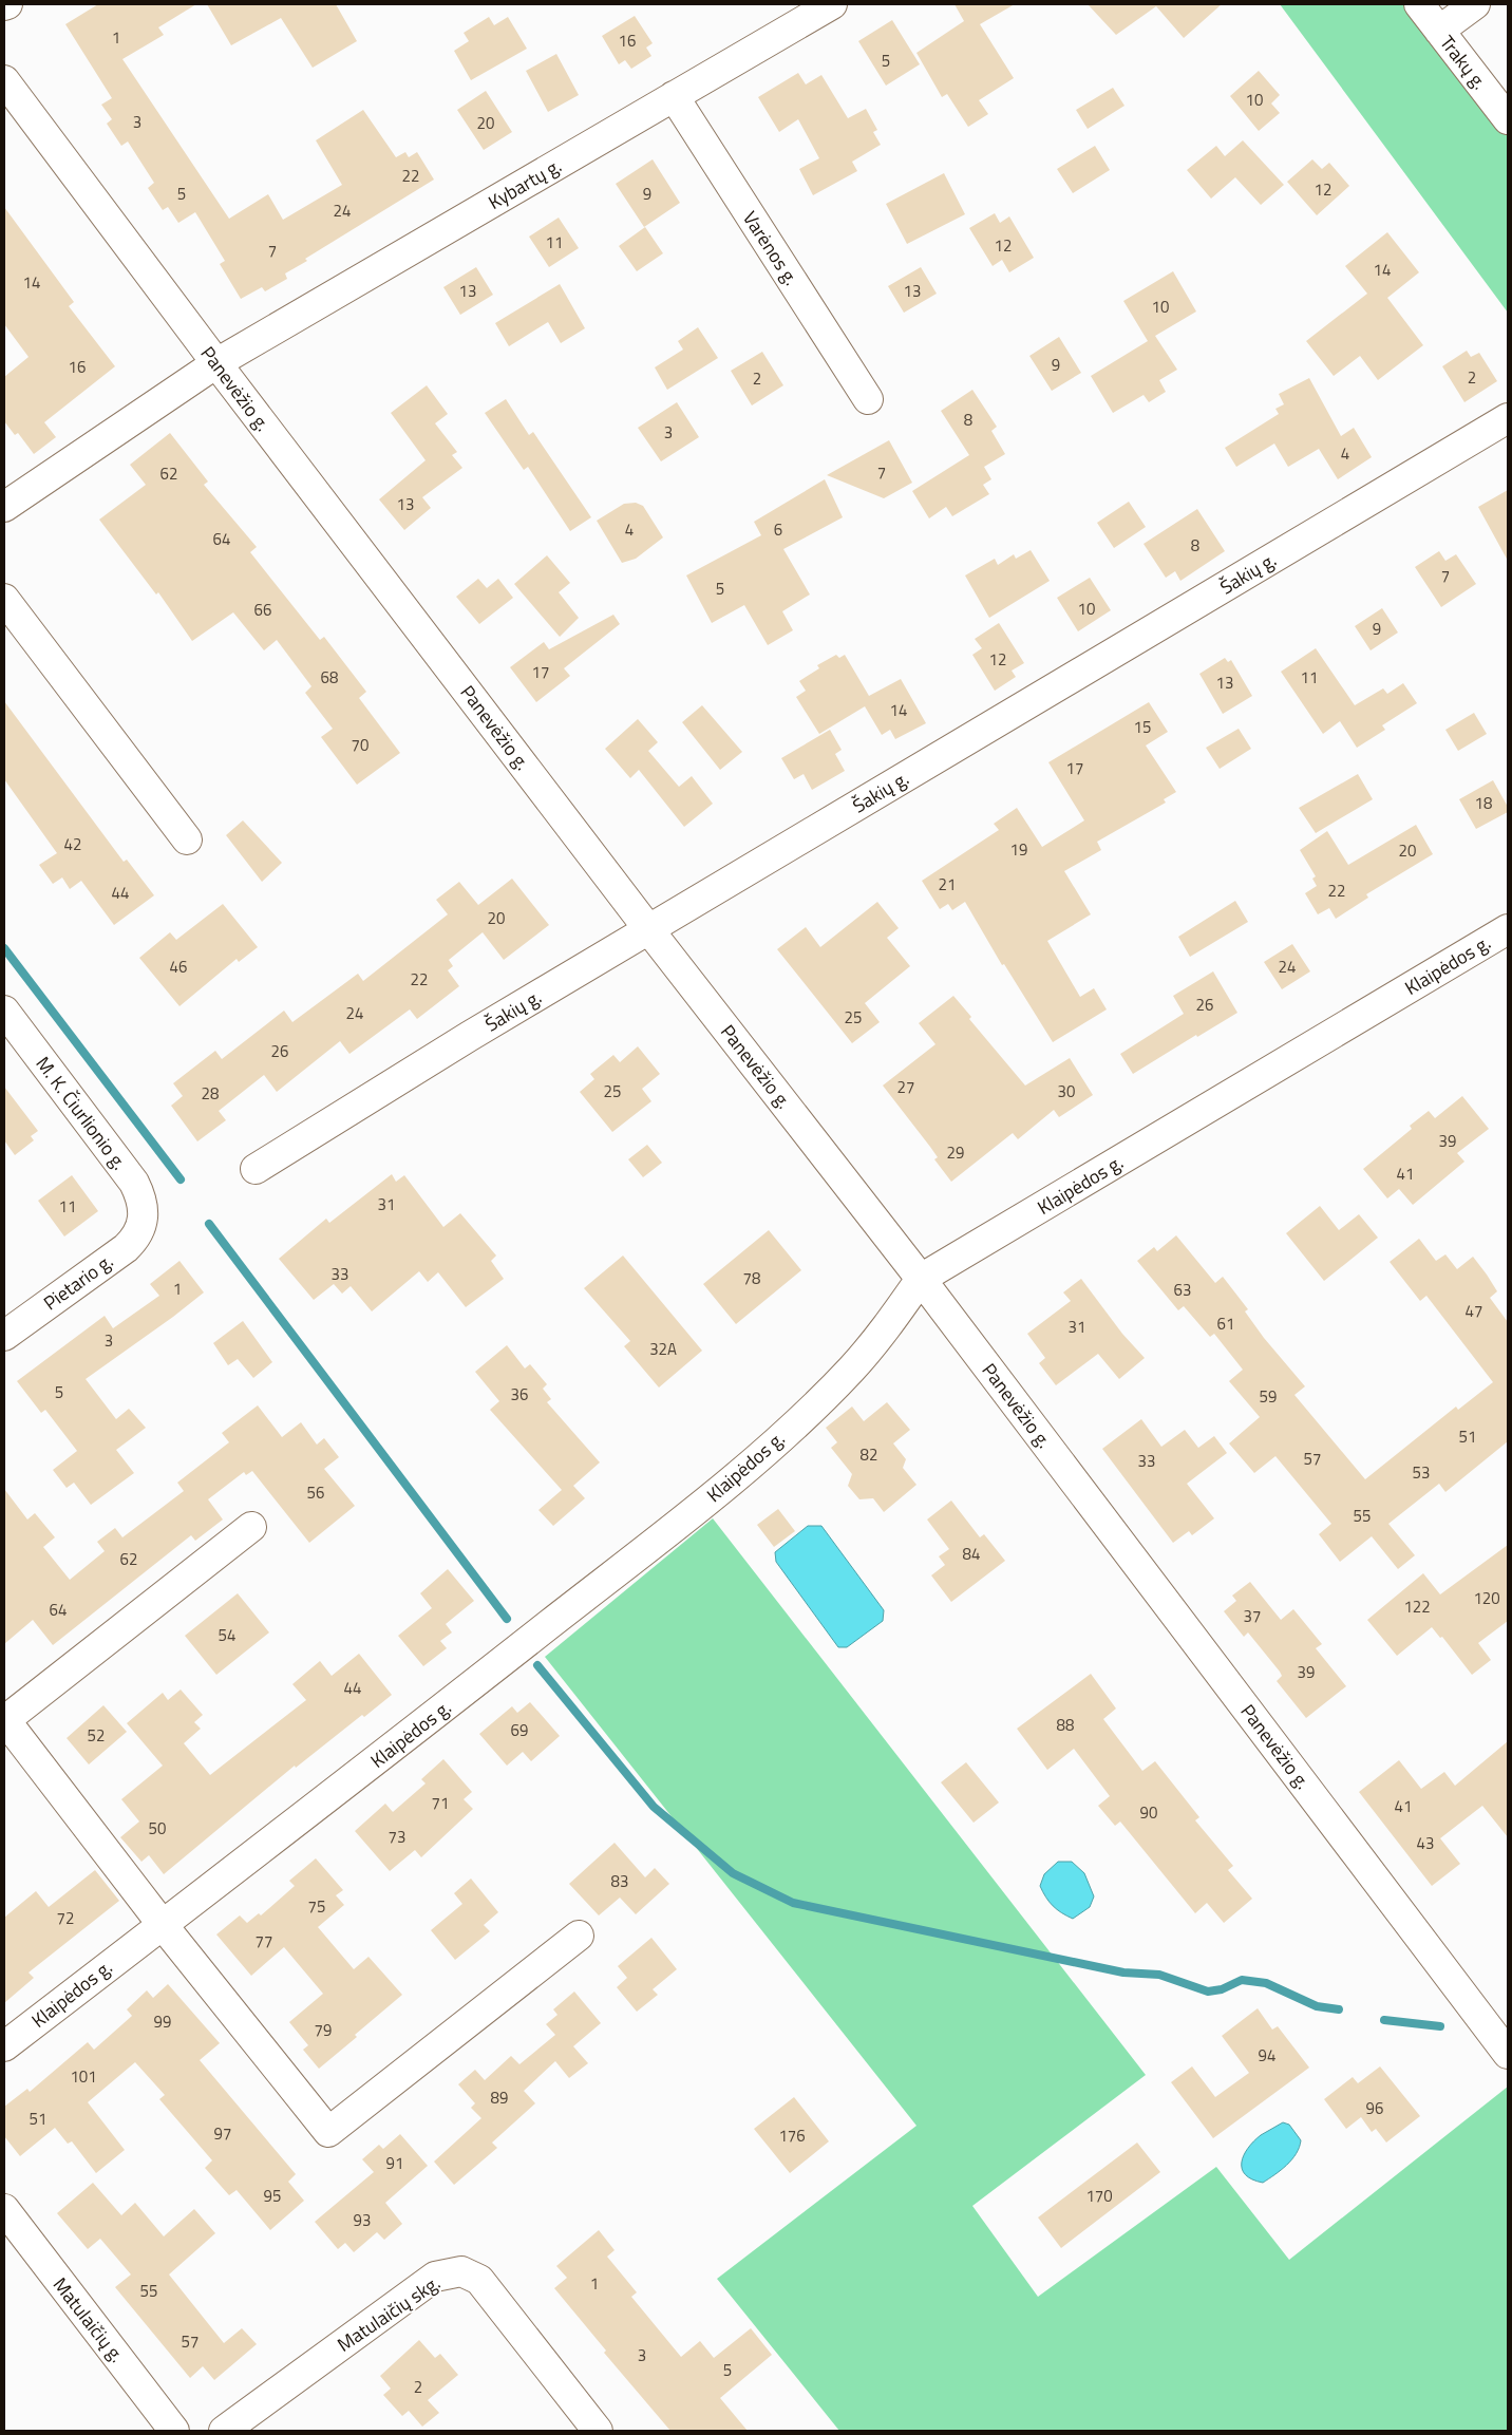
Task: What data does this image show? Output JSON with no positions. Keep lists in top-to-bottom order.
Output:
{
  "streets": {
    "street": [
      "Trakų g.",
      "Kybartų g.",
      "Varėnos g.",
      "Panevėžio g.",
      "Šakių g.",
      "Klaipėdos g.",
      "M. K. Čiurlionio g.",
      "Pietario g.",
      "Matulaičių skg.",
      "Matulaičių g."
    ]
  },
  "crossings": [
    ["Kybartų g.", "Varėnos g."],
    ["Kybartų g.", "Panevėžio g."],
    ["Panevėžio g.", "Šakių g."],
    ["Panevėžio g.", "Klaipėdos g."],
    ["M. K. Čiurlionio g.", "Pietario g."]
  ],
  "house_numbers": [
    "1",
    "16",
    "5",
    "10",
    "3",
    "20",
    "22",
    "12",
    "5",
    "9",
    "24",
    "11",
    "12",
    "7",
    "14",
    "14",
    "13",
    "13",
    "10",
    "9",
    "16",
    "2",
    "2",
    "8",
    "3",
    "4",
    "7",
    "62",
    "13",
    "4",
    "6",
    "64",
    "8",
    "7",
    "5",
    "10",
    "66",
    "9",
    "12",
    "17",
    "68",
    "11",
    "13",
    "14",
    "15",
    "70",
    "17",
    "18",
    "42",
    "19",
    "20",
    "21",
    "22",
    "44",
    "20",
    "46",
    "24",
    "22",
    "26",
    "24",
    "25",
    "26",
    "27",
    "25",
    "30",
    "28",
    "39",
    "29",
    "41",
    "31",
    "11",
    "33",
    "78",
    "1",
    "63",
    "47",
    "61",
    "31",
    "3",
    "32A",
    "5",
    "36",
    "59",
    "51",
    "82",
    "57",
    "33",
    "53",
    "56",
    "55",
    "84",
    "62",
    "120",
    "122",
    "64",
    "37",
    "54",
    "39",
    "44",
    "88",
    "69",
    "52",
    "71",
    "41",
    "90",
    "50",
    "73",
    "43",
    "83",
    "75",
    "72",
    "77",
    "99",
    "79",
    "94",
    "101",
    "89",
    "96",
    "51",
    "97",
    "176",
    "91",
    "95",
    "170",
    "93",
    "1",
    "55",
    "57",
    "3",
    "5",
    "2"
  ]
}
